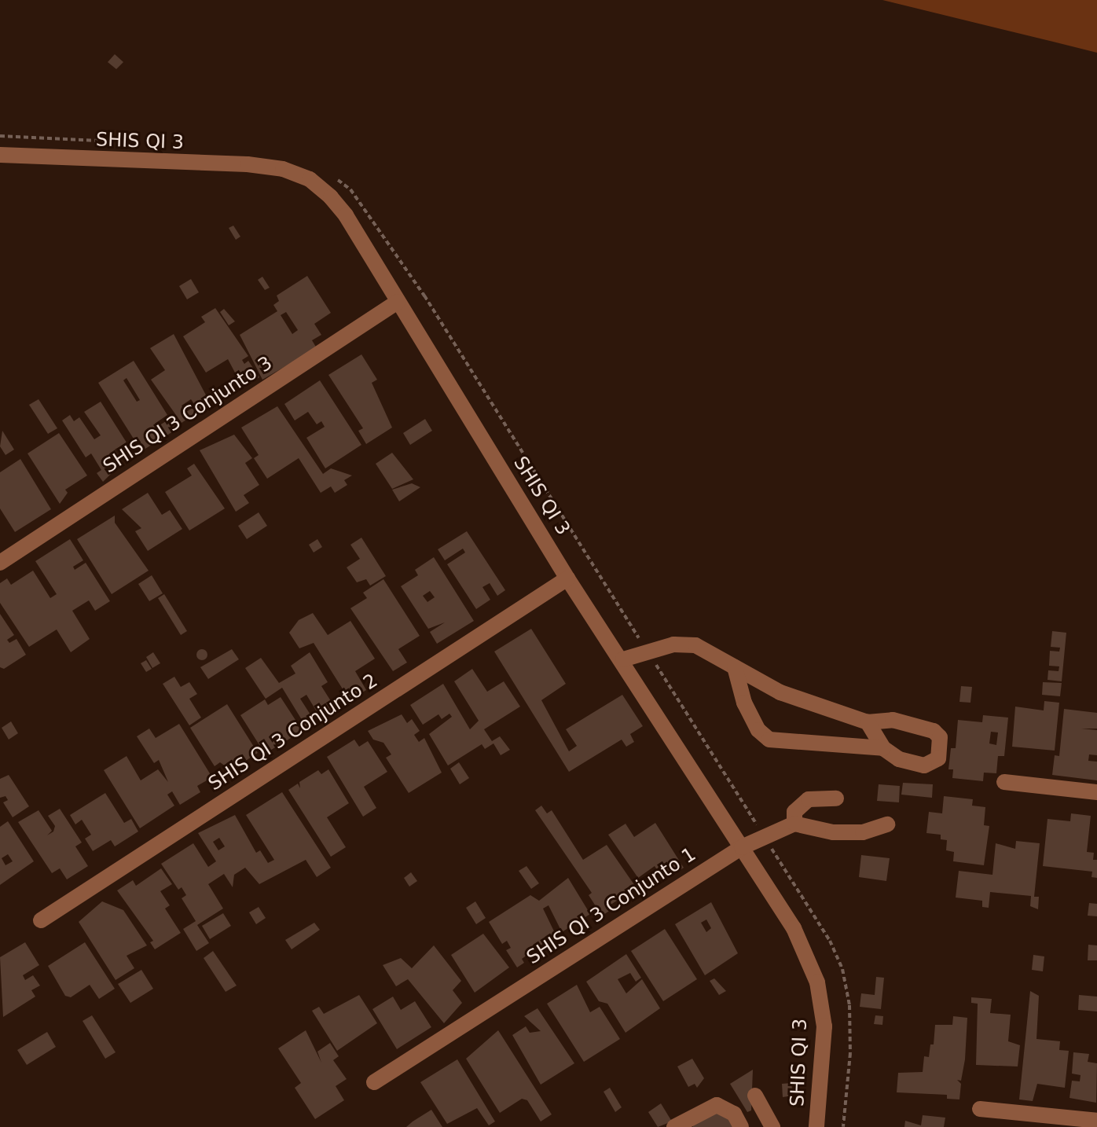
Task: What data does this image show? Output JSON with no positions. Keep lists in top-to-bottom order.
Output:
{
  "streets": {
    "street": [
      "SHIS QI 3",
      "SHIS QI 3 Conjunto 3",
      "SHIS QI 3 Conjunto 2",
      "SHIS QI 3 Conjunto 1"
    ]
  },
  "crossings": [
    ["SHIS QI 3", "SHIS QI 3 Conjunto 3"],
    ["SHIS QI 3", "SHIS QI 3 Conjunto 2"],
    ["SHIS QI 3", "SHIS QI 3 Conjunto 1"]
  ]
}
